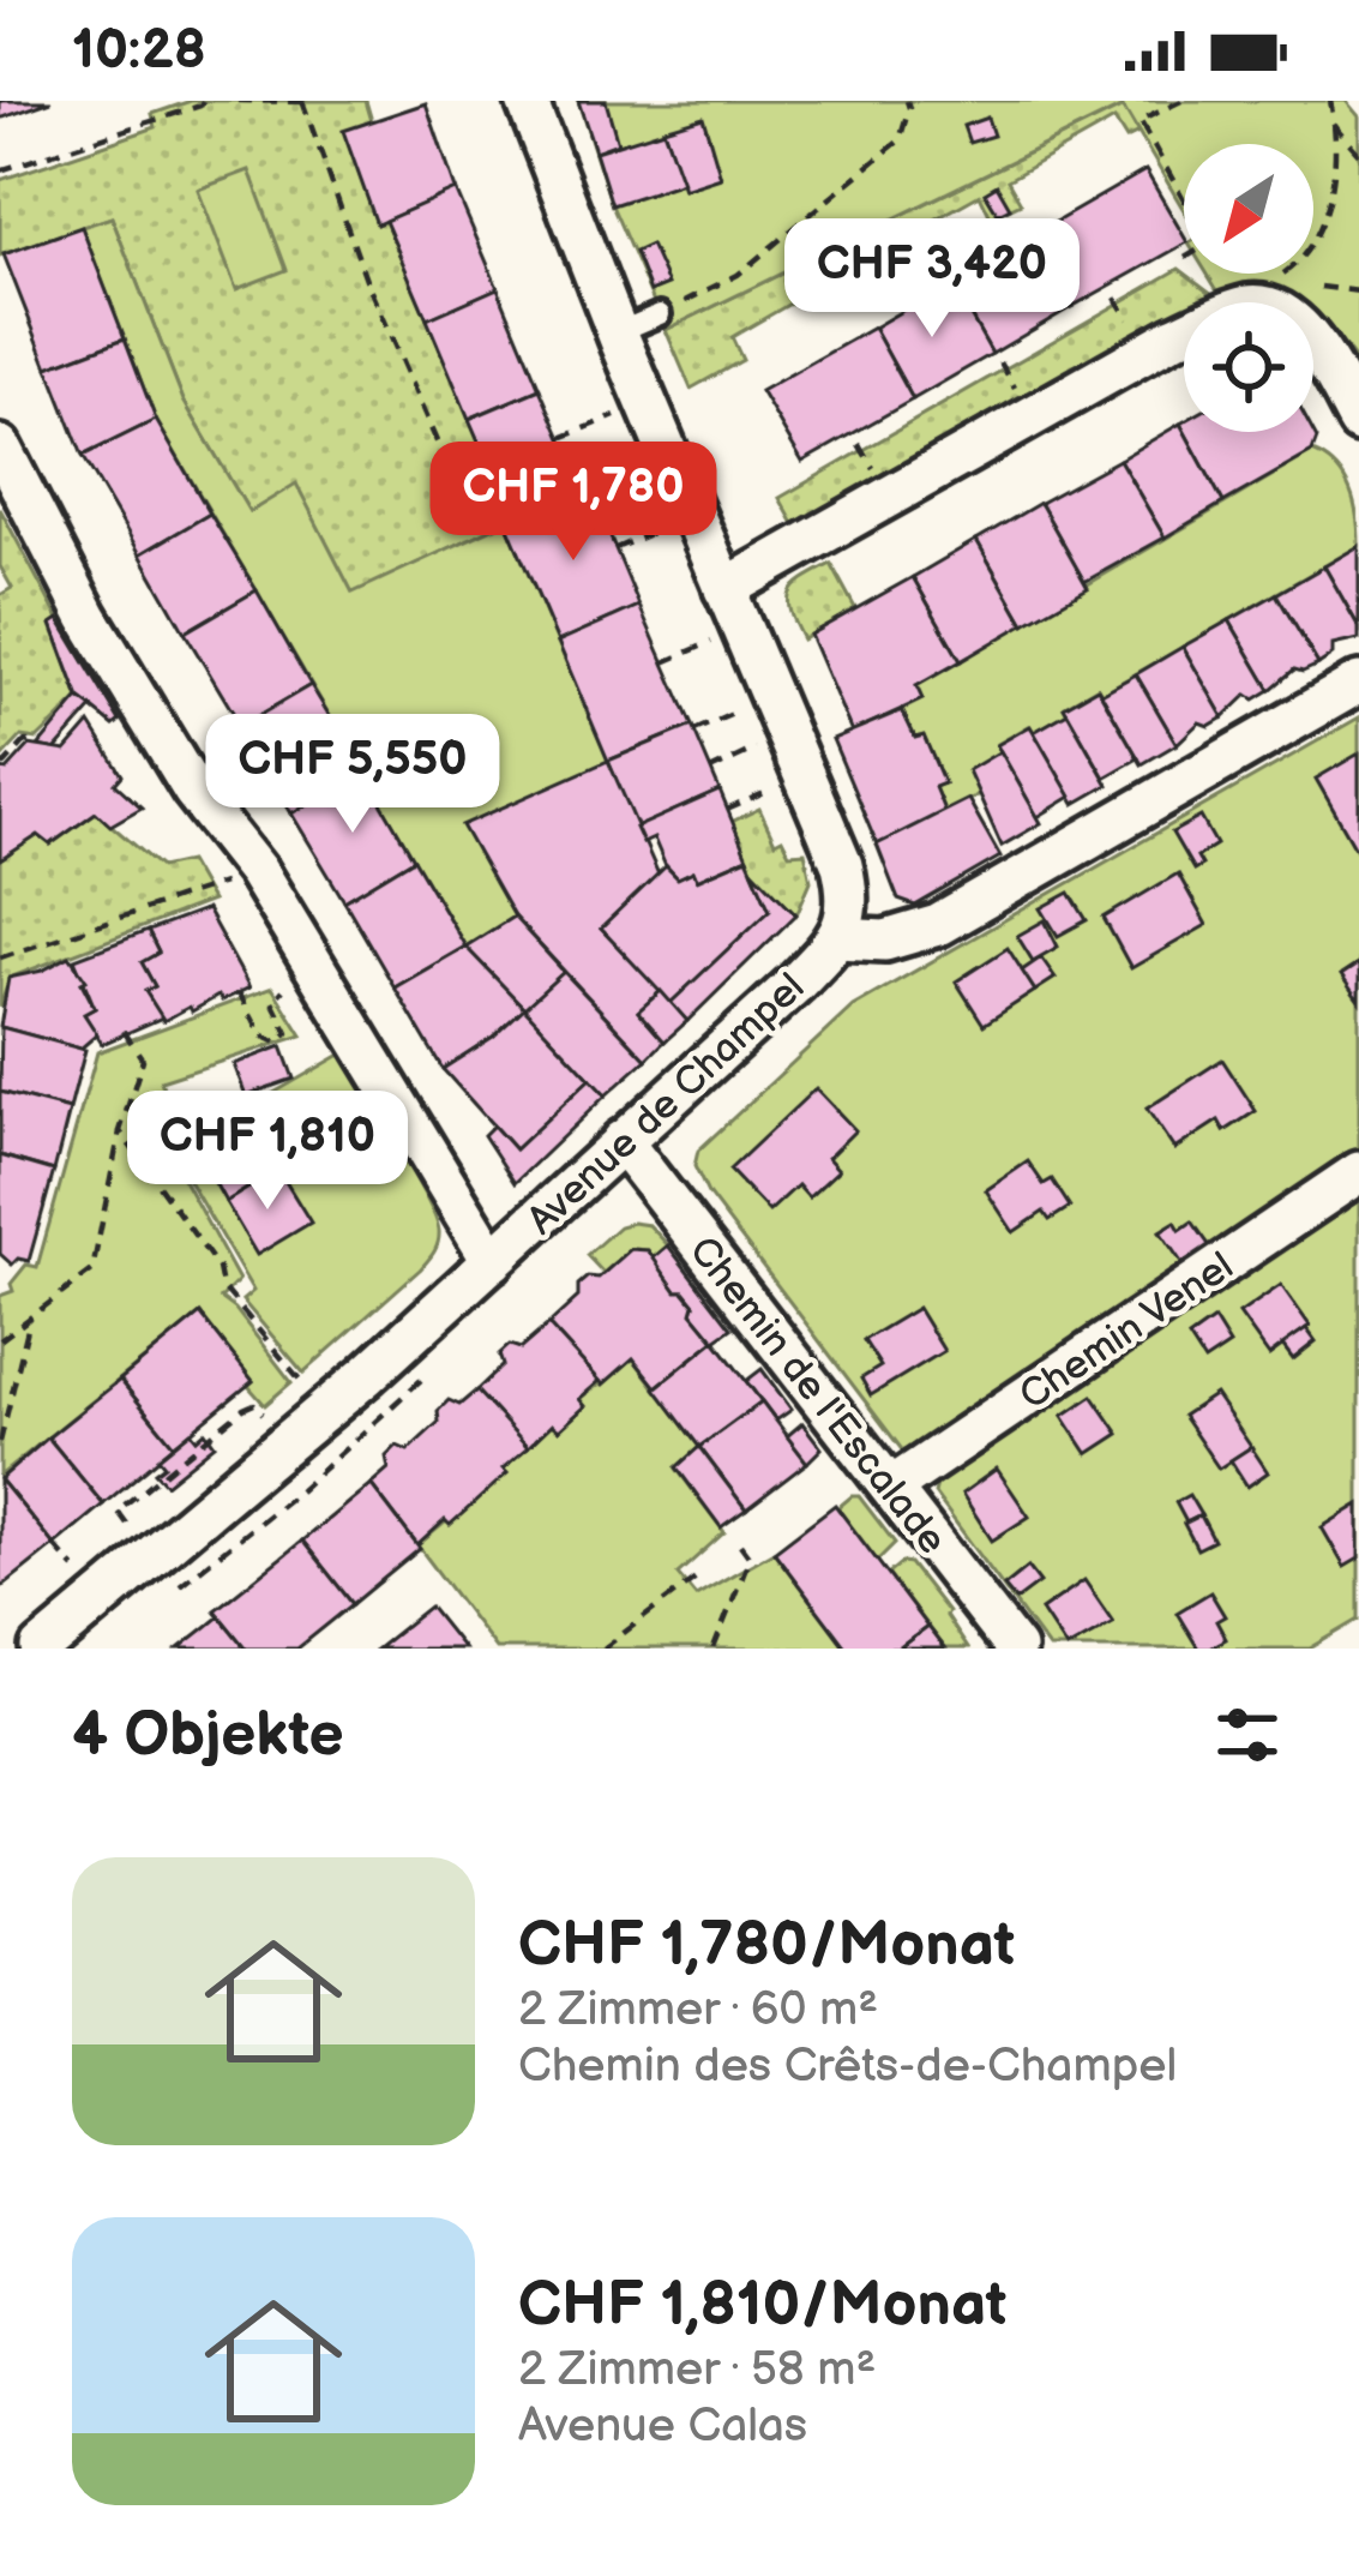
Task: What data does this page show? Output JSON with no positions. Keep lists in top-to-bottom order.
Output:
{
  "streets": {
    "street": ["Avenue de Champel", "Chemin Venel", "Chemin de l'Escalade"]
  },
  "crossings": [
    ["Avenue de Champel", "Chemin de l'Escalade"],
    ["Chemin Venel", "Chemin de l'Escalade"]
  ],
  "north": "bottom left",
  "page": {
    "status": "10:28",
    "price": [
      "CHF 3,420",
      "CHF 1,780",
      "CHF 5,550",
      "CHF 1,810"
    ],
    "heading": "4 Objekte",
    "list": [
      {
        "name": "CHF 1,780/Monat",
        "note": "2 Zimmer · 60 m² · Chemin des Crêts-de-Champel"
      },
      {
        "name": "CHF 1,810/Monat",
        "note": "2 Zimmer · 58 m² · Avenue Calas"
      }
    ]
  }
}
